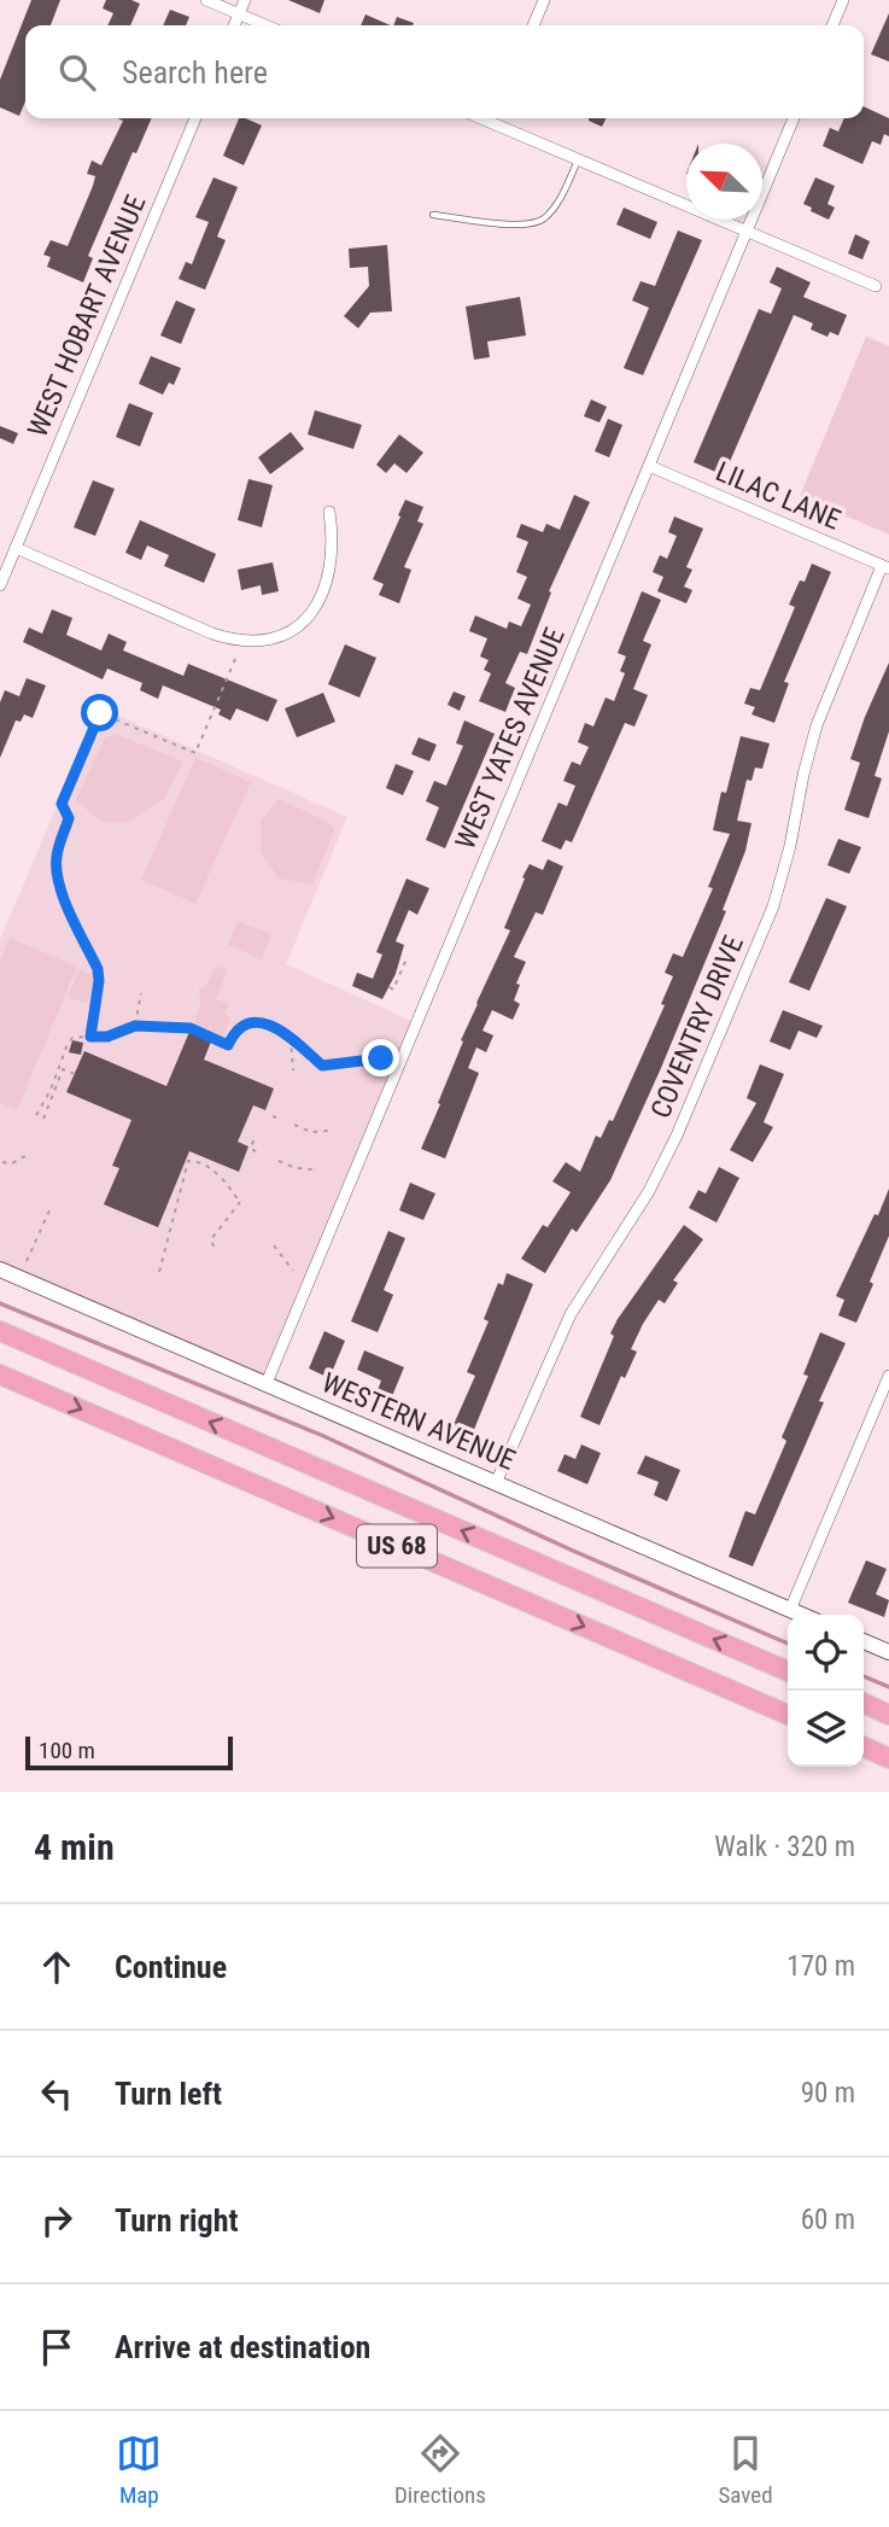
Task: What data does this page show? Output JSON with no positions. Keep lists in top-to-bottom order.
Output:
{
  "streets": {
    "highway": ["US 68"],
    "street": [
      "WEST HOBART AVENUE",
      "LILAC LANE",
      "WEST YATES AVENUE",
      "COVENTRY DRIVE",
      "WESTERN AVENUE"
    ]
  },
  "crossings": [
    ["LILAC LANE", "WEST YATES AVENUE"],
    ["LILAC LANE", "COVENTRY DRIVE"],
    ["WEST YATES AVENUE", "WESTERN AVENUE"],
    ["COVENTRY DRIVE", "WESTERN AVENUE"]
  ],
  "scale_bar": "100 m",
  "north": "top left",
  "page": {
    "search": "Search here",
    "scale": "100 m",
    "heading": ["4 min", "Walk · 320 m"],
    "list": [
      ["Continue", "170 m"],
      ["Turn left", "90 m"],
      ["Turn right", "60 m"],
      "Arrive at destination"
    ],
    "nav": ["Map", "Directions", "Saved"]
  }
}
